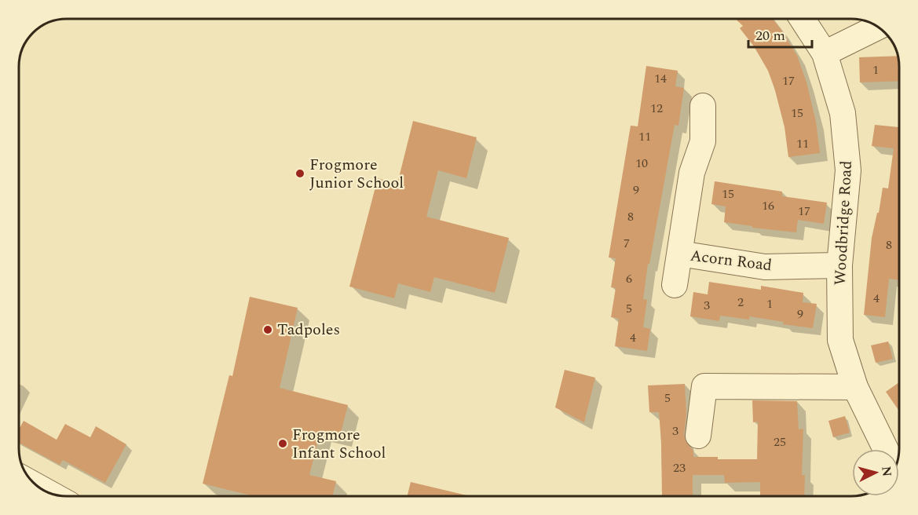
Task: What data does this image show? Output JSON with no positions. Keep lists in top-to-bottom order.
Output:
{
  "streets": {
    "street": ["Woodbridge Road", "Acorn Road"]
  },
  "crossings": [
    ["Woodbridge Road", "Acorn Road"]
  ],
  "places": ["Frogmore Junior School", "Tadpoles", "Frogmore Infant School"],
  "house_numbers": [
    "1",
    "14",
    "17",
    "12",
    "15",
    "11",
    "11",
    "10",
    "9",
    "15",
    "16",
    "17",
    "8",
    "7",
    "8",
    "6",
    "4",
    "2",
    "1",
    "3",
    "5",
    "9",
    "4",
    "5",
    "3",
    "25",
    "23"
  ],
  "scale_bar": "20 m",
  "north": "right"
}
